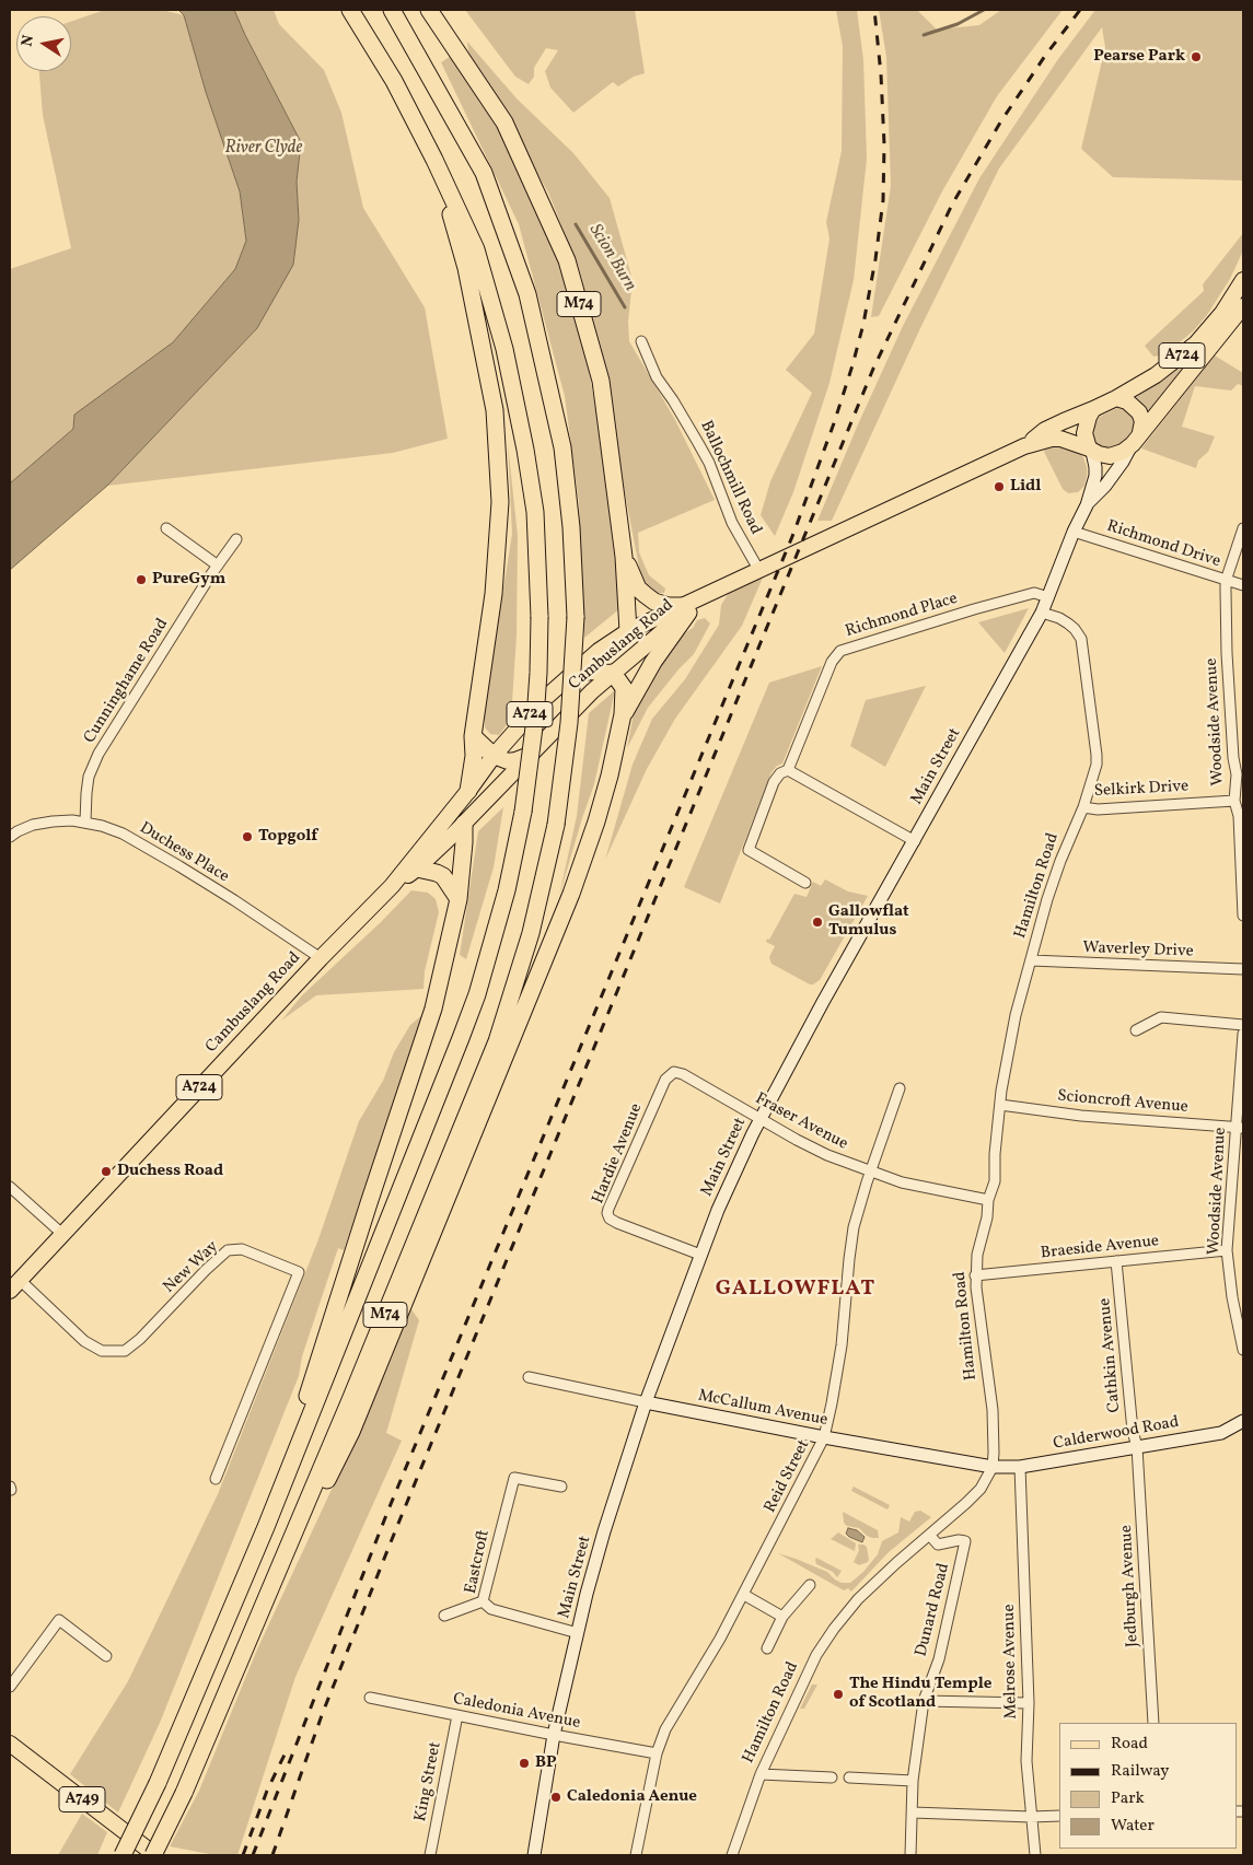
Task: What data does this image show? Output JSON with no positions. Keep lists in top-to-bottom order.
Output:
{
  "streets": {
    "highway": ["M74"],
    "main road": [
      "A724",
      "Cambuslang Road",
      "Main Street",
      "McCallum Avenue",
      "Calderwood Road",
      "A749"
    ],
    "street": [
      "Ballochmill Road",
      "Richmond Drive",
      "Richmond Place",
      "Cunninghame Road",
      "Woodside Avenue",
      "Selkirk Drive",
      "Duchess Place",
      "Hamilton Road",
      "Waverley Drive",
      "Scioncroft Avenue",
      "Fraser Avenue",
      "Hardie Avenue",
      "Braeside Avenue",
      "New Way",
      "Cathkin Avenue",
      "Reid Street",
      "Eastcroft",
      "Jedburgh Avenue",
      "Dunard Road",
      "Melrose Avenue",
      "Caledonia Avenue",
      "King Street"
    ]
  },
  "crossings": [
    ["M74", "Cambuslang Road"],
    ["M74", "A749"],
    ["A724", "Cambuslang Road"],
    ["Ballochmill Road", "Cambuslang Road"],
    ["Richmond Drive", "Woodside Avenue"],
    ["Richmond Drive", "Main Street"],
    ["Richmond Place", "Main Street"],
    ["Cambuslang Road", "Duchess Place"],
    ["Cambuslang Road", "New Way"],
    ["Cunninghame Road", "Duchess Place"],
    ["Woodside Avenue", "Selkirk Drive"],
    ["Woodside Avenue", "Scioncroft Avenue"],
    ["Woodside Avenue", "Braeside Avenue"],
    ["Main Street", "Hamilton Road"],
    ["Main Street", "Fraser Avenue"],
    ["Main Street", "Hardie Avenue"],
    ["Main Street", "McCallum Avenue"],
    ["Main Street", "Eastcroft"],
    ["Main Street", "Caledonia Avenue"],
    ["Selkirk Drive", "Hamilton Road"],
    ["Hamilton Road", "Waverley Drive"],
    ["Hamilton Road", "Scioncroft Avenue"],
    ["Hamilton Road", "Fraser Avenue"],
    ["Hamilton Road", "Braeside Avenue"],
    ["Hamilton Road", "McCallum Avenue"],
    ["Hamilton Road", "Calderwood Road"],
    ["Hamilton Road", "Dunard Road"],
    ["Fraser Avenue", "Hardie Avenue"],
    ["Fraser Avenue", "Reid Street"],
    ["Braeside Avenue", "Cathkin Avenue"],
    ["Cathkin Avenue", "Calderwood Road"],
    ["Cathkin Avenue", "Jedburgh Avenue"],
    ["McCallum Avenue", "Calderwood Road"],
    ["McCallum Avenue", "Reid Street"],
    ["Calderwood Road", "Jedburgh Avenue"],
    ["Calderwood Road", "Melrose Avenue"],
    ["Reid Street", "Caledonia Avenue"],
    ["Caledonia Avenue", "King Street"]
  ],
  "districts": ["GALLOWFLAT"],
  "water": ["River Clyde", "Scion Burn"],
  "places": [
    "Pearse Park",
    "Lidl",
    "PureGym",
    "Topgolf",
    "Gallowflat Tumulus",
    "Duchess Road",
    "The Hindu Temple of Scotland",
    "BP",
    "Caledonia Aenue"
  ],
  "legend": [
    "Road",
    "Railway",
    "Park",
    "Water"
  ],
  "north": "left"
}
